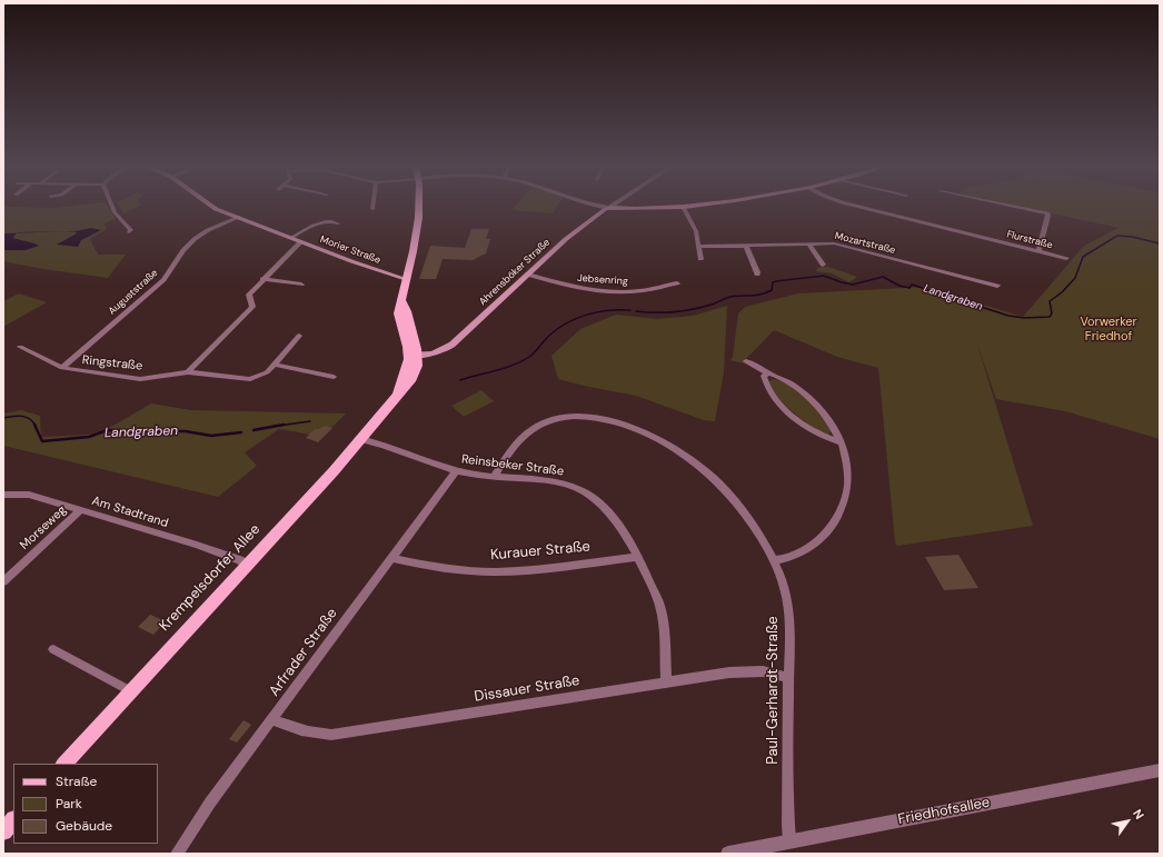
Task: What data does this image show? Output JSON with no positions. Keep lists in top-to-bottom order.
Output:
{
  "streets": {
    "main road": ["Morier Straße", "Ahrensböker Straße", "Krempelsdorfer Allee"],
    "street": [
      "Flurstraße",
      "Mozartstraße",
      "Jebsenring",
      "Auguststraße",
      "Ringstraße",
      "Reinsbeker Straße",
      "Am Stadtrand",
      "Morseweg",
      "Kurauer Straße",
      "Arfrader Straße",
      "Dissauer Straße",
      "Paul-Gerhardt-Straße",
      "Friedhofsallee"
    ]
  },
  "crossings": [
    ["Morier Straße", "Auguststraße"],
    ["Ahrensböker Straße", "Jebsenring"],
    ["Ahrensböker Straße", "Krempelsdorfer Allee"],
    ["Auguststraße", "Ringstraße"],
    ["Reinsbeker Straße", "Kurauer Straße"],
    ["Reinsbeker Straße", "Krempelsdorfer Allee"],
    ["Reinsbeker Straße", "Arfrader Straße"],
    ["Reinsbeker Straße", "Dissauer Straße"],
    ["Reinsbeker Straße", "Paul-Gerhardt-Straße"],
    ["Am Stadtrand", "Morseweg"],
    ["Am Stadtrand", "Krempelsdorfer Allee"],
    ["Kurauer Straße", "Arfrader Straße"],
    ["Arfrader Straße", "Dissauer Straße"],
    ["Dissauer Straße", "Paul-Gerhardt-Straße"],
    ["Paul-Gerhardt-Straße", "Friedhofsallee"]
  ],
  "water": ["Landgraben"],
  "parks": ["Vorwerker Friedhof"],
  "legend": ["Straße", "Park", "Gebäude"],
  "north": "top right"
}
